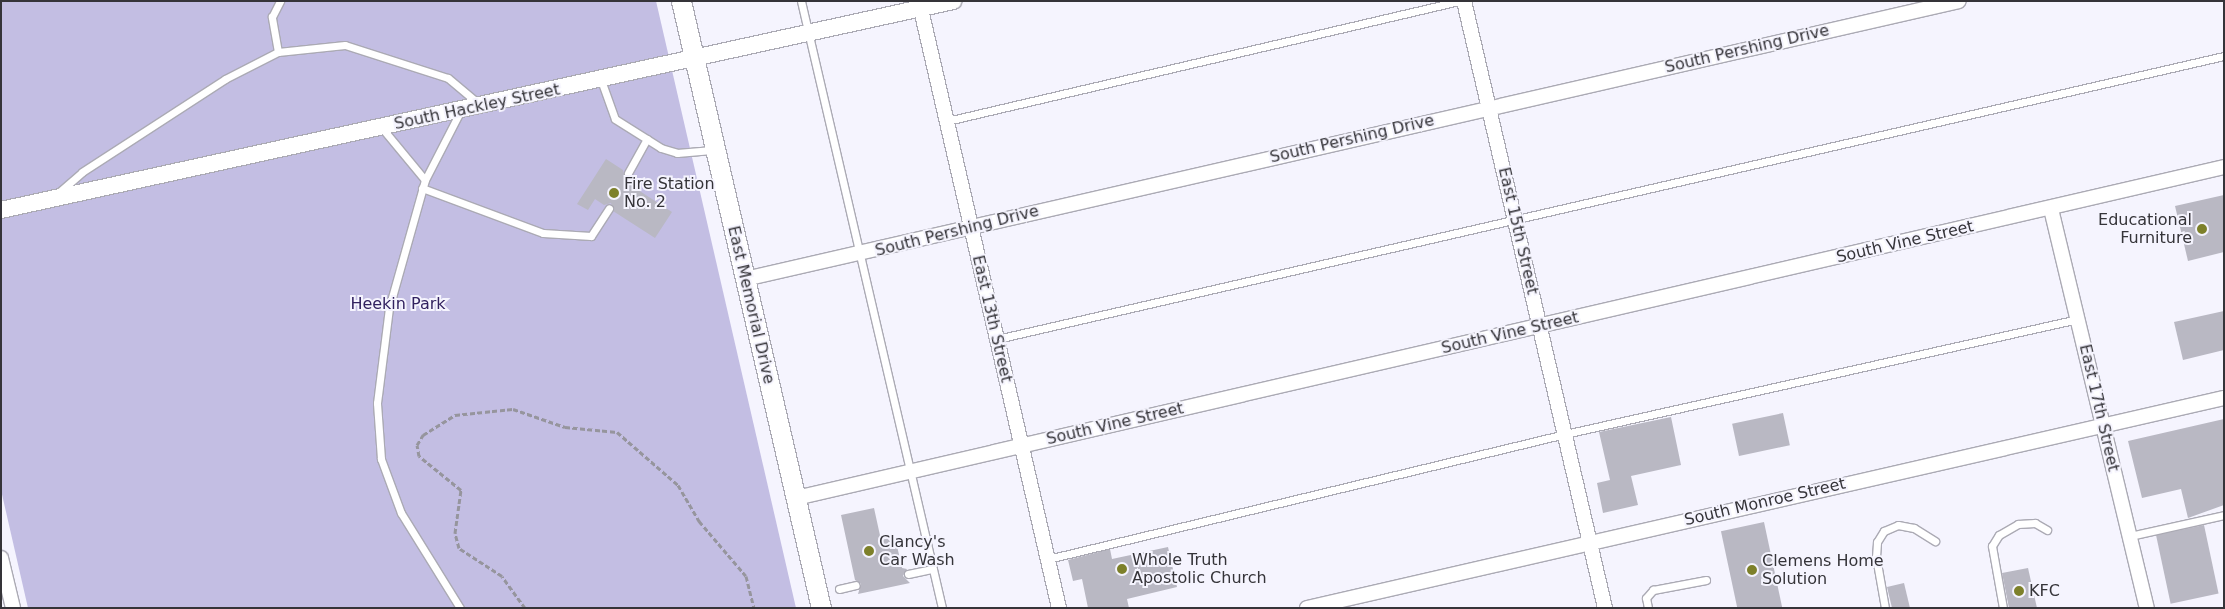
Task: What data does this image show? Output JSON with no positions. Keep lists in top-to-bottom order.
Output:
{
  "streets": {
    "main road": ["East Memorial Drive"],
    "street": [
      "South Pershing Drive",
      "South Hackley Street",
      "East 15th Street",
      "South Vine Street",
      "East 13th Street",
      "East 17th Street",
      "South Monroe Street"
    ]
  },
  "crossings": [
    ["South Pershing Drive", "East 15th Street"],
    ["South Pershing Drive", "East Memorial Drive"],
    ["South Pershing Drive", "East 13th Street"],
    ["South Hackley Street", "East Memorial Drive"],
    ["South Hackley Street", "East 13th Street"],
    ["East 15th Street", "South Vine Street"],
    ["East 15th Street", "South Monroe Street"],
    ["South Vine Street", "East Memorial Drive"],
    ["South Vine Street", "East 13th Street"],
    ["South Vine Street", "East 17th Street"],
    ["East 17th Street", "South Monroe Street"]
  ],
  "parks": ["Heekin Park"],
  "places": [
    "Fire Station No. 2",
    "Educational Furniture",
    "Clancy's Car Wash",
    "Whole Truth Apostolic Church",
    "Clemens Home Solution",
    "KFC"
  ]
}
